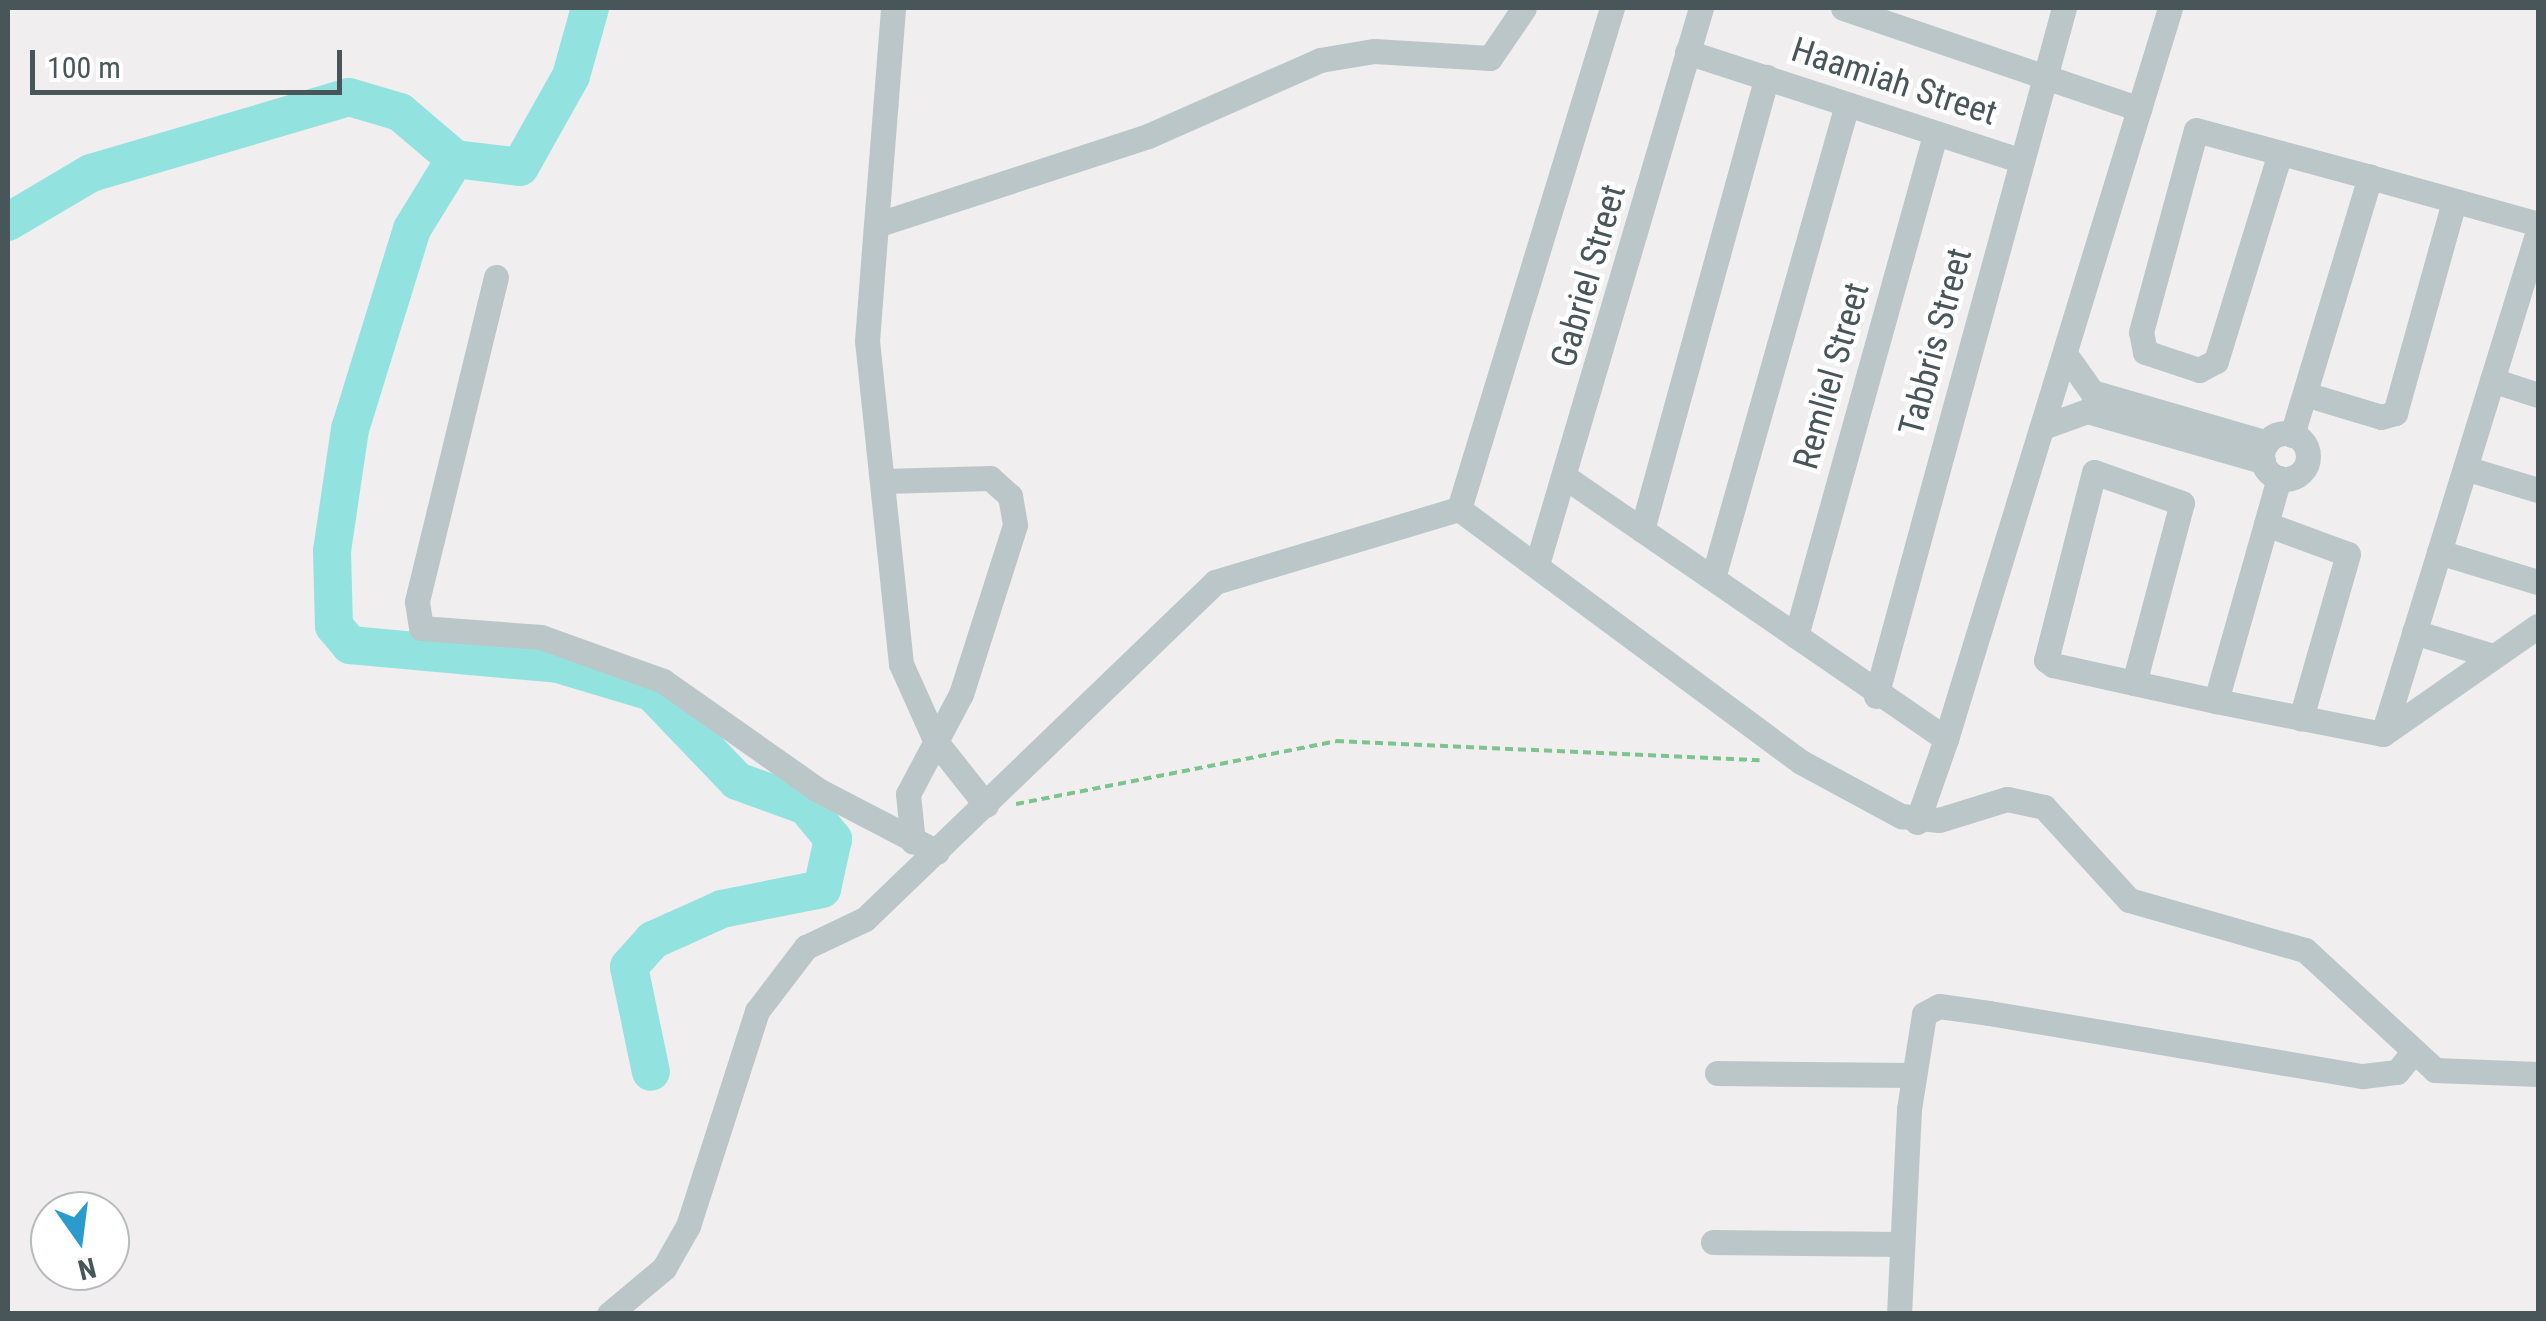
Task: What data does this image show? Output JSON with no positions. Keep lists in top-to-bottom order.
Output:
{
  "streets": {
    "street": [
      "Haamiah Street",
      "Gabriel Street",
      "Tabbris Street",
      "Remliel Street"
    ]
  },
  "crossings": [
    ["Haamiah Street", "Gabriel Street"],
    ["Haamiah Street", "Tabbris Street"],
    ["Haamiah Street", "Remliel Street"]
  ],
  "scale_bar": "100 m",
  "north": "bottom"
}
